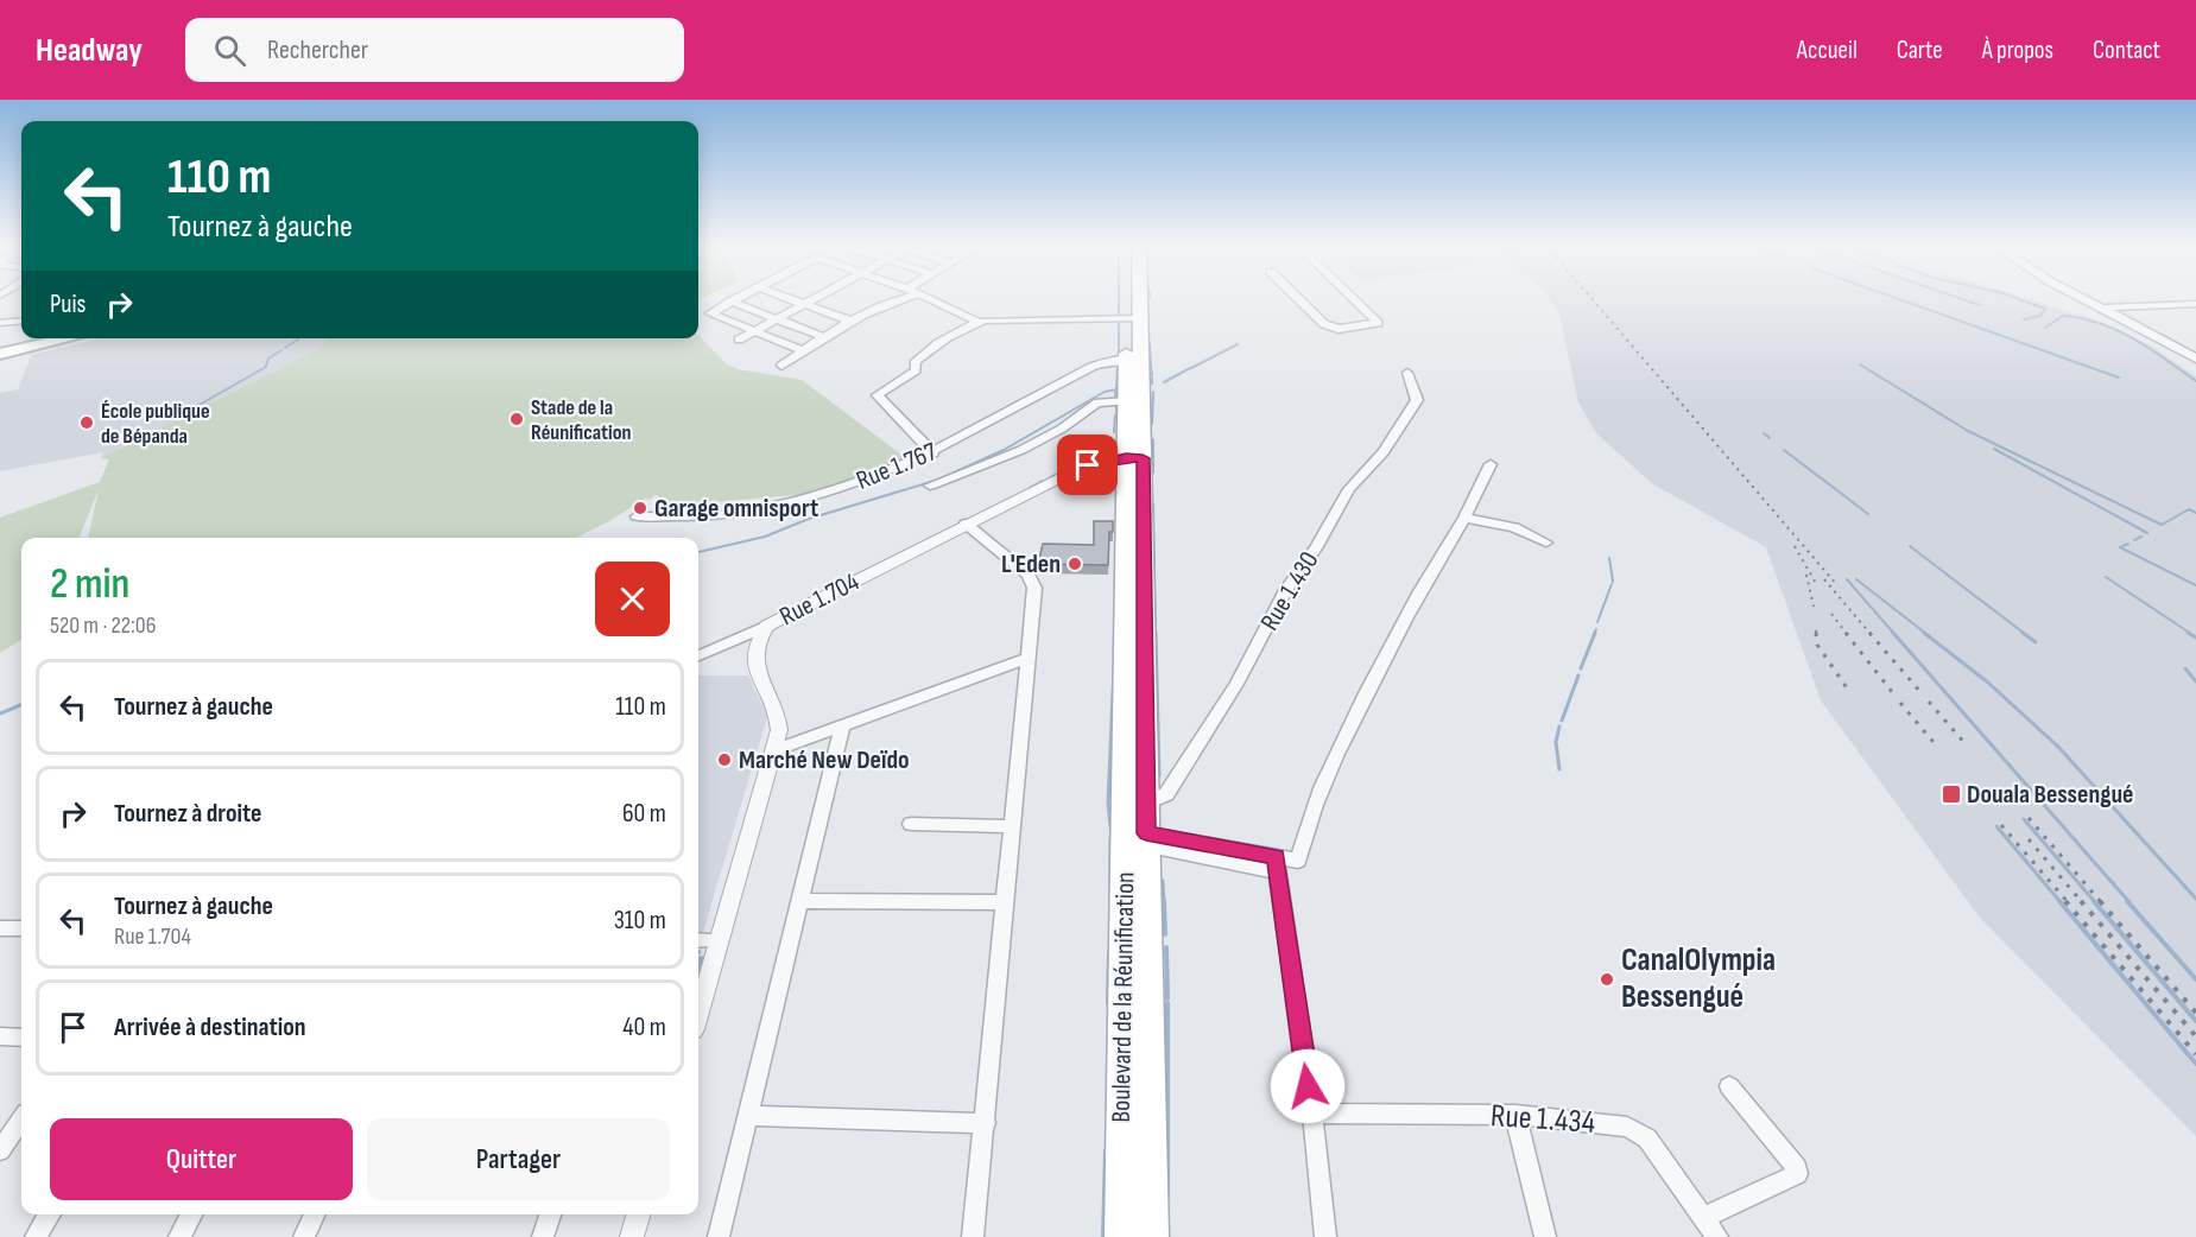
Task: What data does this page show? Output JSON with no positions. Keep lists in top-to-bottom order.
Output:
{
  "streets": {
    "main road": ["Boulevard de la Réunification"],
    "street": [
      "Rue 1.767",
      "Rue 1.430",
      "Rue 1.704",
      "Rue 1.434"
    ]
  },
  "crossings": [
    ["Rue 1.767", "Boulevard de la Réunification"],
    ["Rue 1.704", "Boulevard de la Réunification"]
  ],
  "places": {
    "other": [
      "Stade de la Réunification",
      "École publique de Bépanda",
      "Garage omnisport",
      "L'Eden",
      "Marché New Deïdo",
      "CanalOlympia Bessengué"
    ],
    "transit": ["Douala Bessengué"]
  },
  "page": {
    "header": "Headway",
    "search": "Rechercher",
    "nav": [
      "Accueil",
      "Carte",
      "À propos",
      "Contact"
    ],
    "turn": ["110 m", "Tournez à gauche"],
    "then": "Puis",
    "heading": ["2 min", "520 m · 22:06"],
    "list": [
      {
        "name": "Tournez à gauche",
        "value": "110 m"
      },
      {
        "name": "Tournez à droite",
        "value": "60 m"
      },
      {
        "name": "Tournez à gauche",
        "note": "Rue 1.704",
        "value": "310 m"
      },
      {
        "name": "Arrivée à destination",
        "value": "40 m"
      }
    ],
    "buttons": ["Quitter", "Partager"]
  }
}
